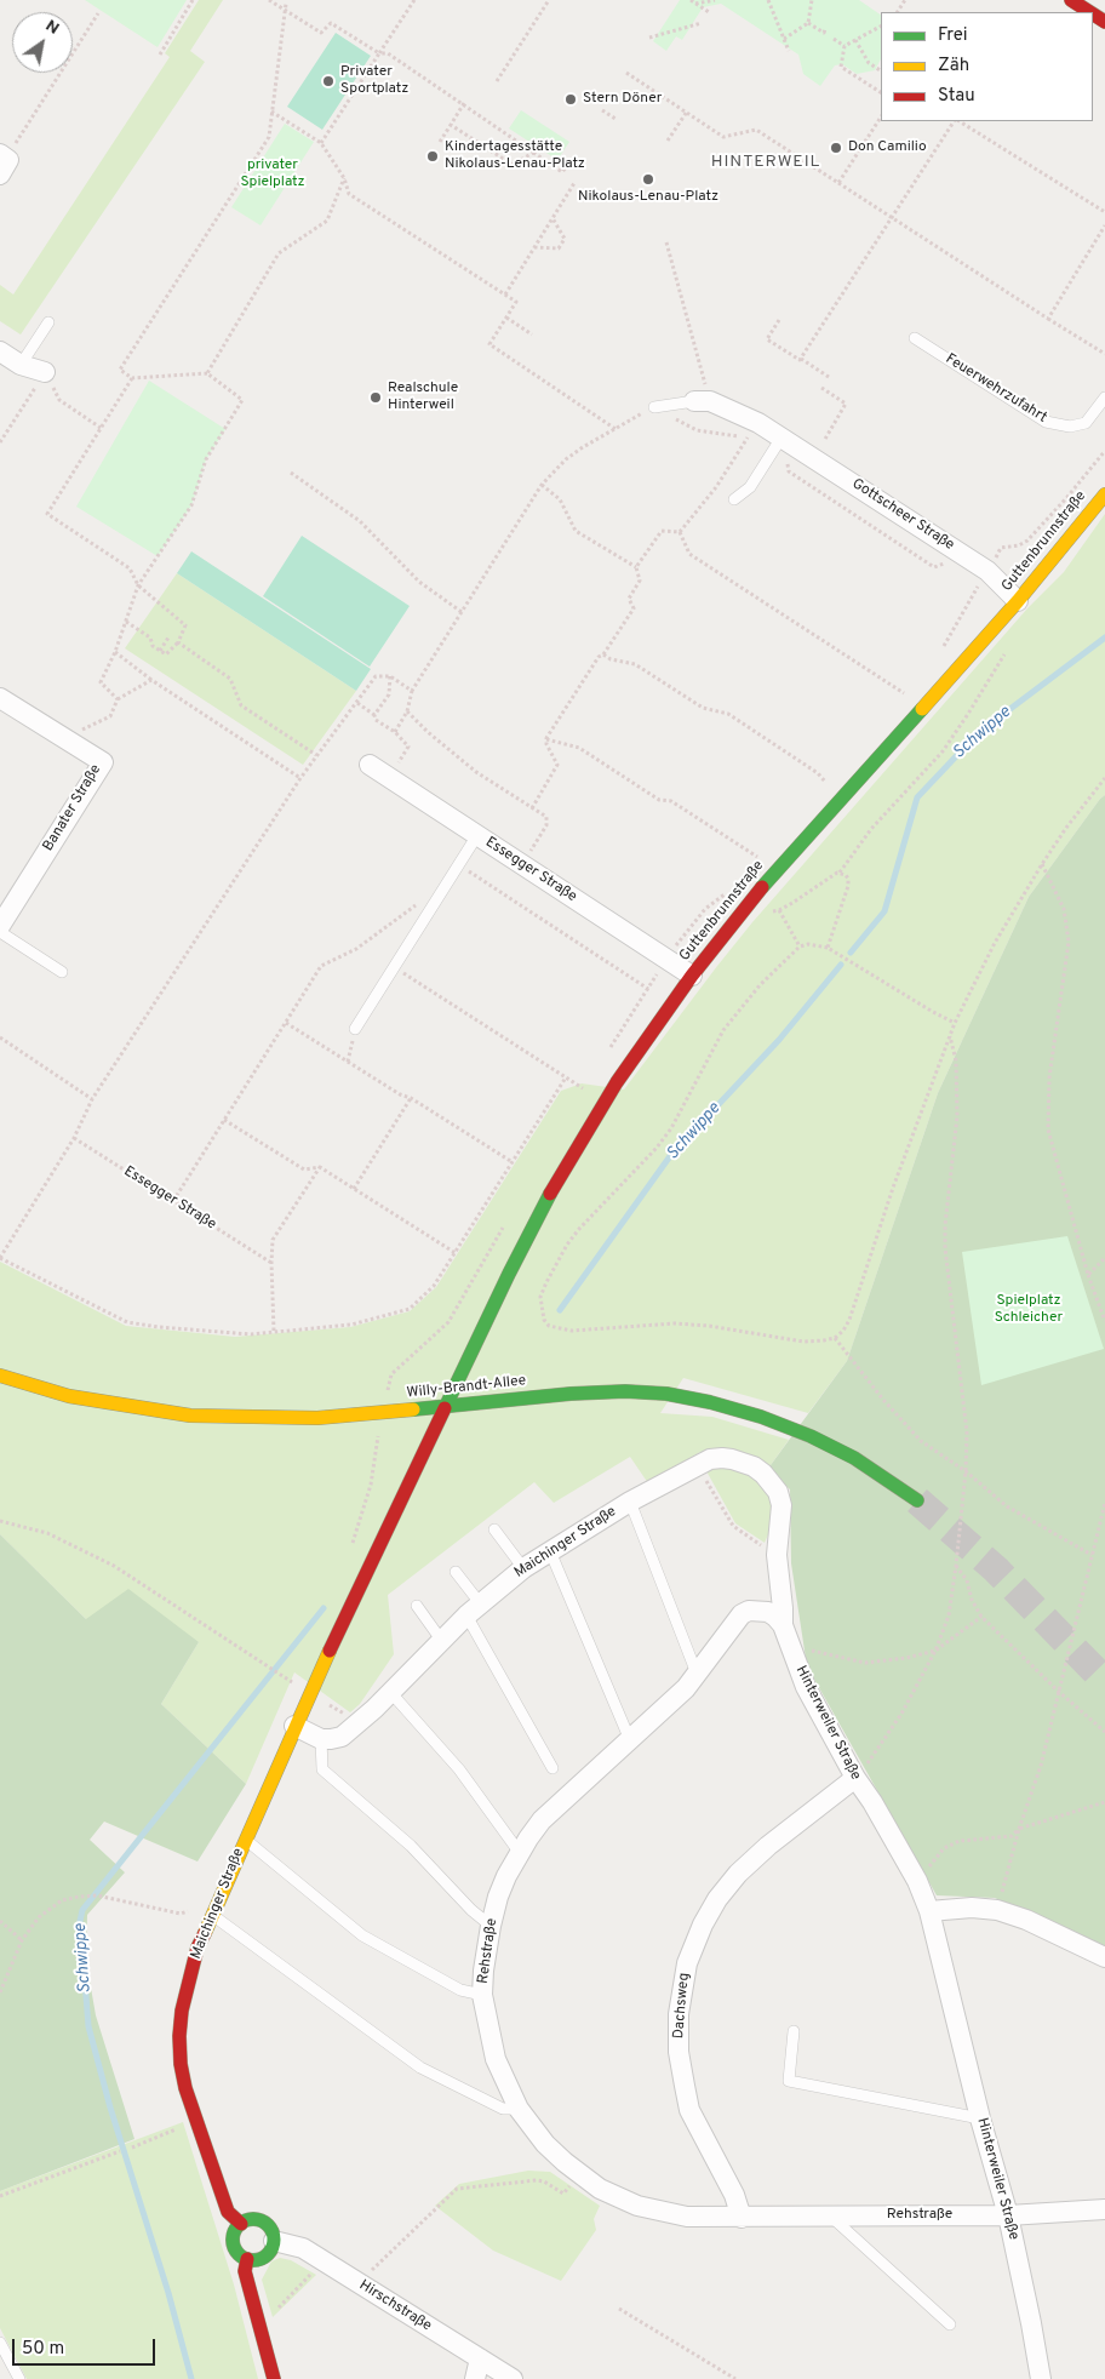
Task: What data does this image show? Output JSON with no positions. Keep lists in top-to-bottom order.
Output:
{
  "streets": {
    "street": [
      "Gottscheer Straße",
      "Guttenbrunnstraße",
      "Banater Straße",
      "Essegger Straße",
      "Willy-Brandt-Allee",
      "Maichinger Straße",
      "Hinterweiler Straße",
      "Rehstraße",
      "Dachsweg",
      "Hirschstraße"
    ],
    "lane": ["Feuerwehrzufahrt"]
  },
  "crossings": [
    ["Gottscheer Straße", "Guttenbrunnstraße"],
    ["Guttenbrunnstraße", "Essegger Straße"],
    ["Guttenbrunnstraße", "Willy-Brandt-Allee"],
    ["Guttenbrunnstraße", "Maichinger Straße"],
    ["Willy-Brandt-Allee", "Maichinger Straße"],
    ["Maichinger Straße", "Hinterweiler Straße"],
    ["Maichinger Straße", "Hirschstraße"],
    ["Hinterweiler Straße", "Rehstraße"],
    ["Hinterweiler Straße", "Dachsweg"],
    ["Rehstraße", "Dachsweg"]
  ],
  "districts": ["HINTERWEIL"],
  "water": ["Schwippe"],
  "parks": ["privater Spielplatz", "Spielplatz Schleicher"],
  "places": [
    "Privater Sportplatz",
    "Stern Döner",
    "Don Camilio",
    "Kindertagesstätte Nikolaus-Lenau-Platz",
    "Nikolaus-Lenau-Platz",
    "Realschule Hinterweil"
  ],
  "legend": ["Frei", "Zäh", "Stau"],
  "scale_bar": "50 m",
  "north": "top right"
}
